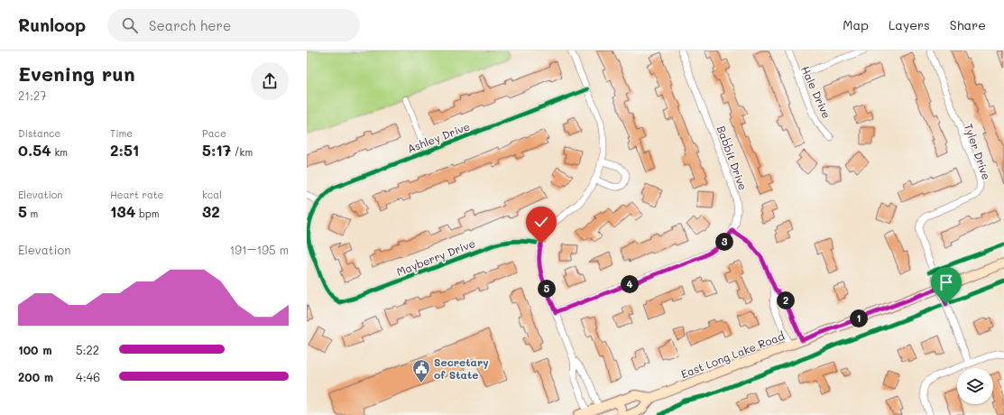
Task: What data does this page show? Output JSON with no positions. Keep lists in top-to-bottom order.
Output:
{
  "streets": {
    "main road": ["East Long Lake Road"],
    "street": [
      "Hale Drive",
      "Ashley Drive",
      "Tyler Drive",
      "Babbit Drive",
      "Mayberry Drive"
    ]
  },
  "crossings": [
    ["Ashley Drive", "Mayberry Drive"],
    ["Tyler Drive", "East Long Lake Road"]
  ],
  "places": {
    "public building": ["Secretary of State"]
  },
  "page": {
    "header": "Runloop",
    "search": "Search here",
    "nav": ["Map", "Layers", "Share"],
    "heading": ["Evening run", "21:27"],
    "stats": [
      ["Distance", "0.54 km"],
      ["Time", "2:51"],
      ["Pace", "5:17 /km"],
      ["Elevation", "5 m"],
      ["Heart rate", "134 bpm"],
      ["kcal", "32"]
    ],
    "pins": [
      "3",
      "4",
      "5",
      "2",
      "1"
    ],
    "chart": ["Elevation", "191–195 m"],
    "list": [
      {
        "name": "100 m",
        "note": "5:22"
      },
      {
        "name": "200 m",
        "note": "4:46"
      }
    ]
  }
}
